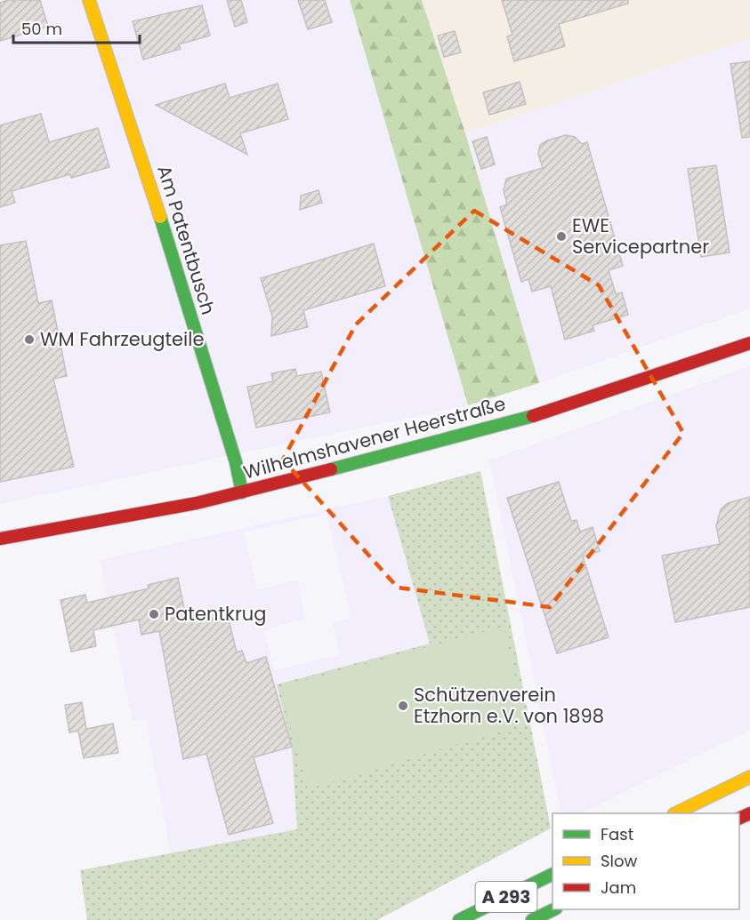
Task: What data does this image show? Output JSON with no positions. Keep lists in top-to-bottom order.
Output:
{
  "streets": {
    "main road": ["Am Patentbusch", "Wilhelmshavener Heerstraße", "A 293"]
  },
  "crossings": [
    ["Am Patentbusch", "Wilhelmshavener Heerstraße"]
  ],
  "places": [
    "EWE Servicepartner",
    "WM Fahrzeugteile",
    "Patentkrug",
    "Schützenverein Etzhorn e.V. von 1898"
  ],
  "legend": ["Fast", "Slow", "Jam"],
  "scale_bar": "50 m"
}
